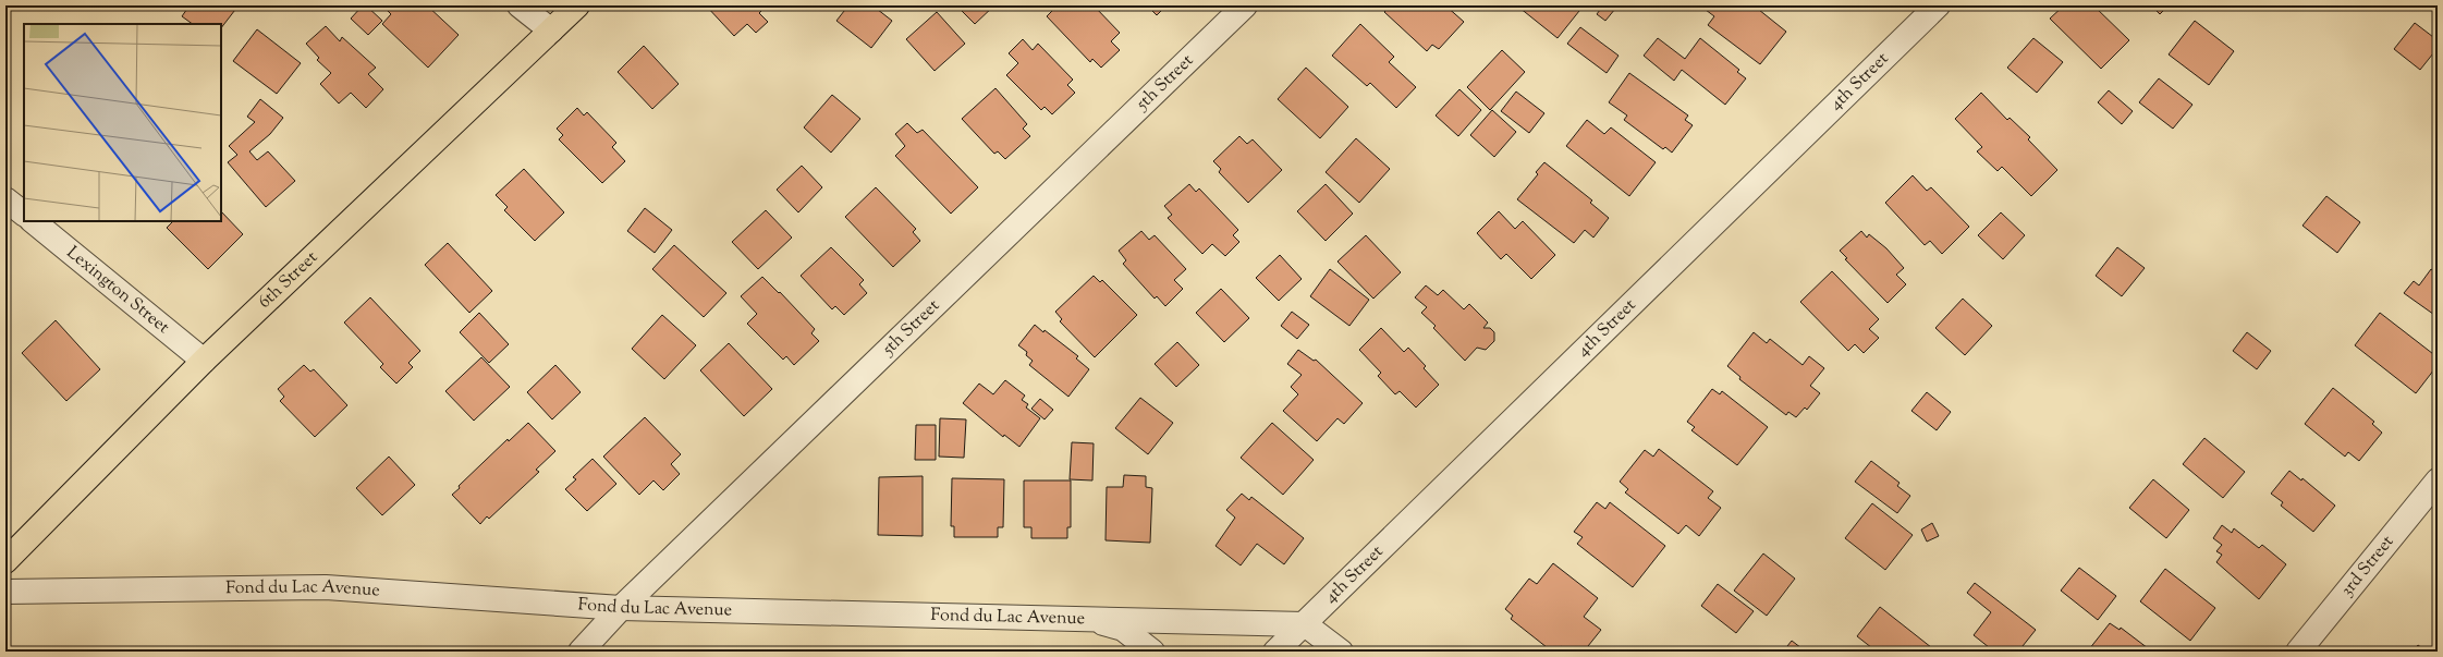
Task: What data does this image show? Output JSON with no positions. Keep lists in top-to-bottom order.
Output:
{
  "streets": {
    "main road": ["6th Street"],
    "street": [
      "4th Street",
      "5th Street",
      "Lexington Street",
      "3rd Street",
      "Fond du Lac Avenue"
    ]
  },
  "crossings": [
    ["4th Street", "Fond du Lac Avenue"],
    ["5th Street", "Fond du Lac Avenue"],
    ["6th Street", "Lexington Street"]
  ]
}
